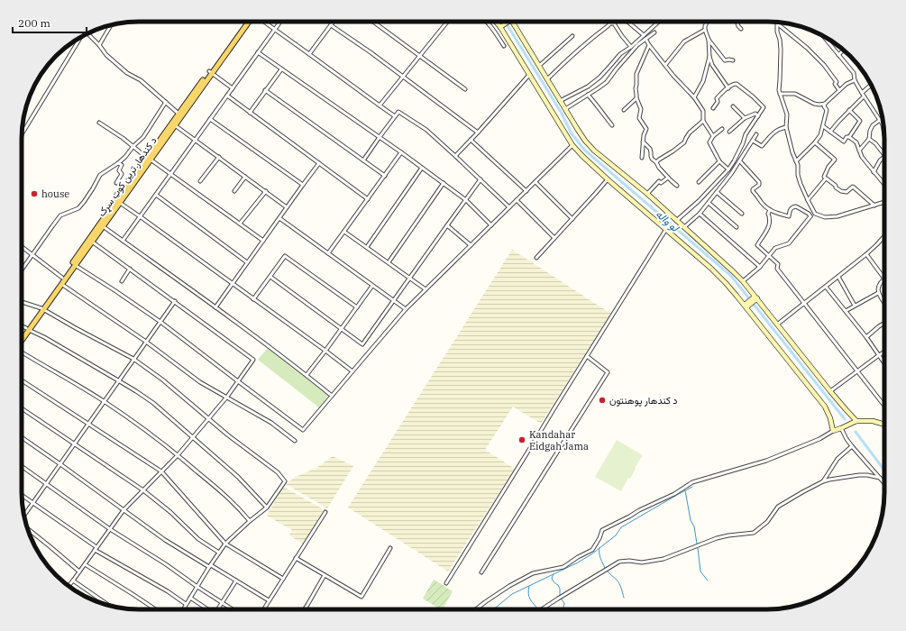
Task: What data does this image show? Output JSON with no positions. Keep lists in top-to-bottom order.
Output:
{
  "streets": {
    "main road": ["د کندهار ترين کوټ سړک"]
  },
  "water": ["لو واله"],
  "places": ["house", "د کندهار پوهنتون", "Kandahar Eidgah Jama"],
  "scale_bar": "200 m"
}
